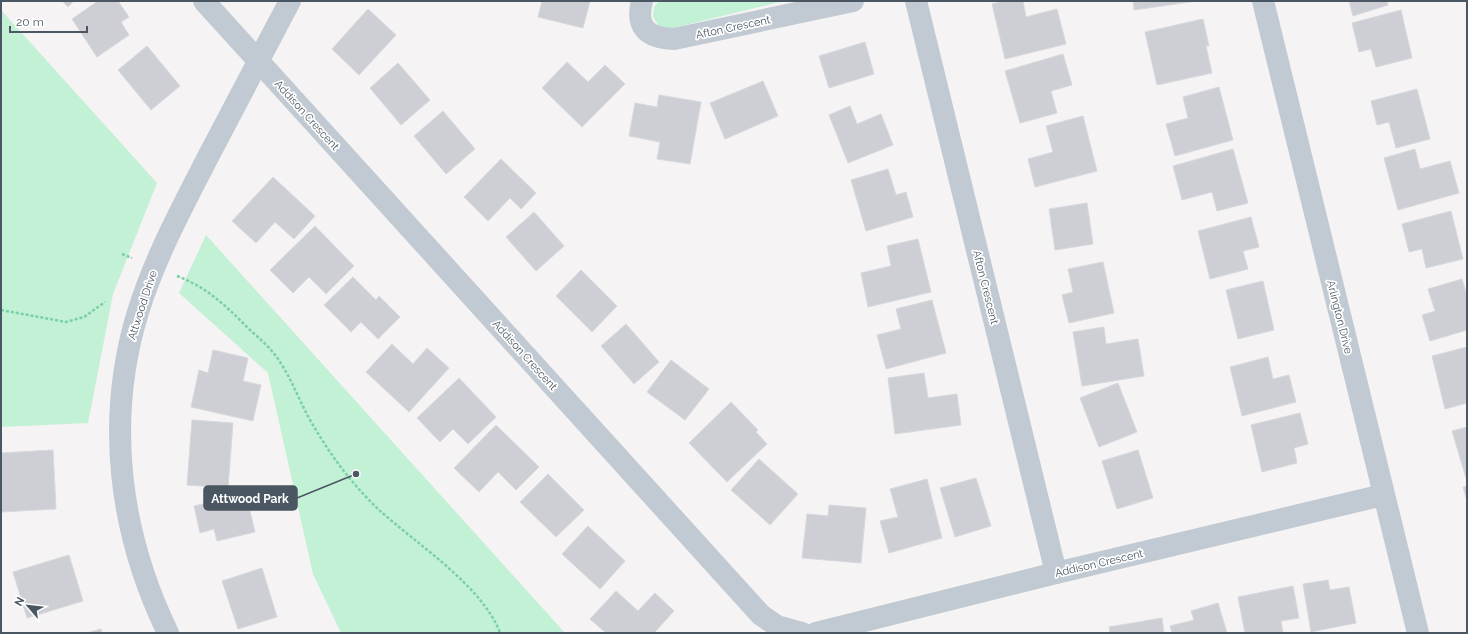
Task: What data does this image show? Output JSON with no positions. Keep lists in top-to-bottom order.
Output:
{
  "streets": {
    "street": [
      "Afton Crescent",
      "Addison Crescent",
      "Attwood Drive",
      "Arlington Drive"
    ]
  },
  "crossings": [
    ["Afton Crescent", "Addison Crescent"],
    ["Addison Crescent", "Attwood Drive"],
    ["Addison Crescent", "Arlington Drive"]
  ],
  "places": ["Attwood Park"],
  "scale_bar": "20 m",
  "north": "top left"
}
